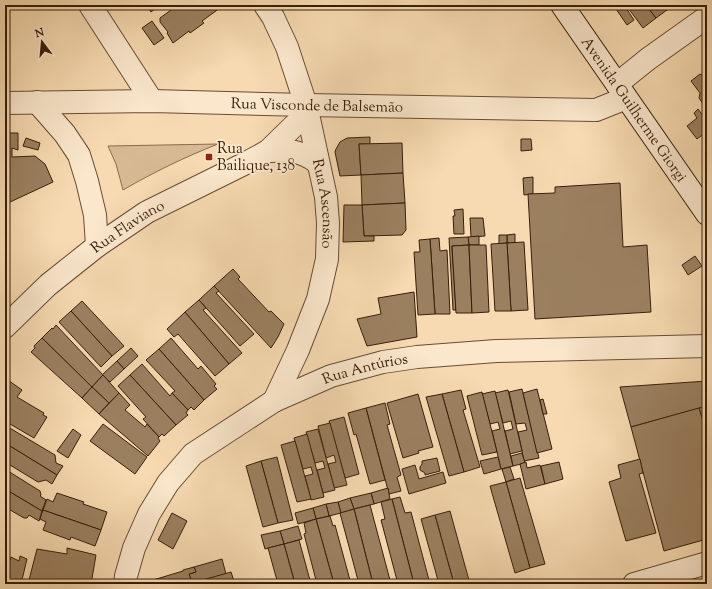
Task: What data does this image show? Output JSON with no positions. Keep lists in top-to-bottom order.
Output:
{
  "streets": {
    "street": [
      "Rua Visconde de Balsemão",
      "Avenida Guilherme Giorgi",
      "Rua Ascensão",
      "Rua Flaviano",
      "Rua Antúrios"
    ]
  },
  "crossings": [
    ["Rua Visconde de Balsemão", "Avenida Guilherme Giorgi"],
    ["Rua Visconde de Balsemão", "Rua Ascensão"],
    ["Rua Visconde de Balsemão", "Rua Flaviano"],
    ["Rua Ascensão", "Rua Flaviano"],
    ["Rua Ascensão", "Rua Antúrios"]
  ],
  "places": {
    "transit": ["Rua Bailique, 138"]
  },
  "north": "top"
}
